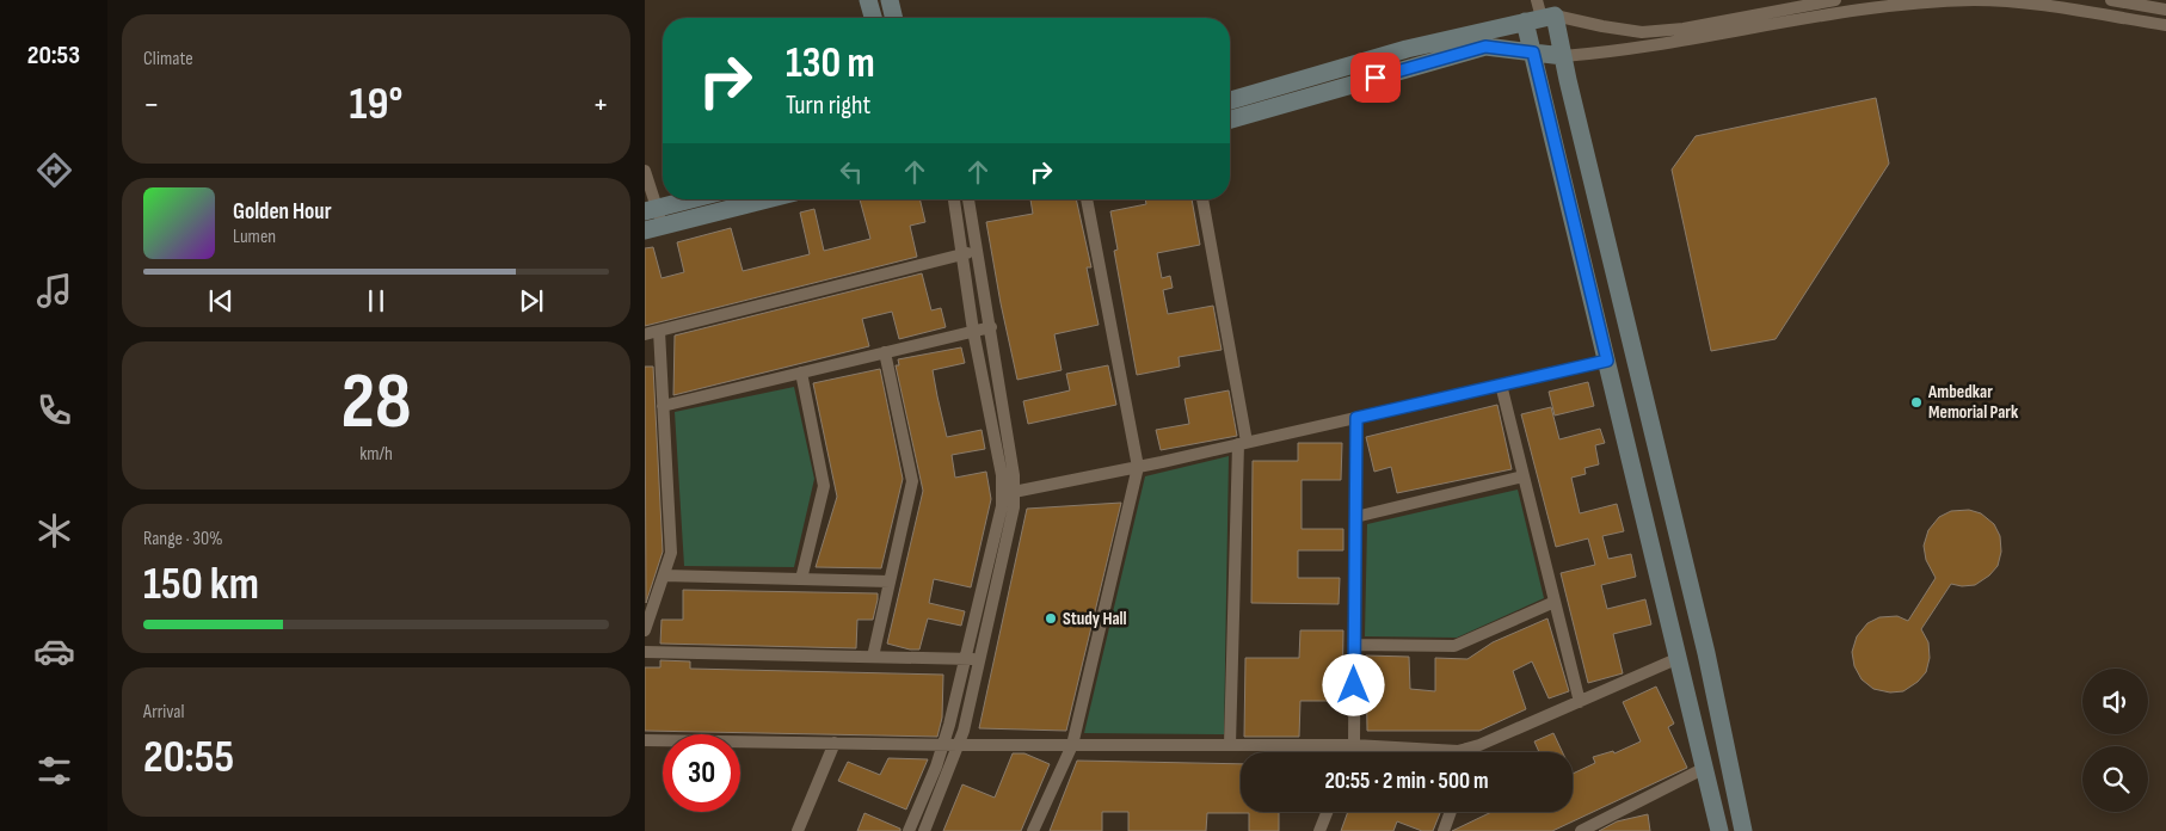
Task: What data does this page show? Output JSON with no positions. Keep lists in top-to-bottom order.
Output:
{
  "places": ["Ambedkar Memorial Park", "Study Hall"],
  "page": {
    "tabs": "20:53",
    "tile": [
      "Climate",
      ["28", "km/h"],
      ["Range · 30%", "150 km"],
      ["Arrival", "20:55"]
    ],
    "turn": ["130 m", "Turn right"],
    "heat": ["−", "19°", "+"],
    "song": ["Golden Hour", "Lumen"],
    "limit": "30",
    "trip": "20:55 · 2 min · 500 m"
  }
}
